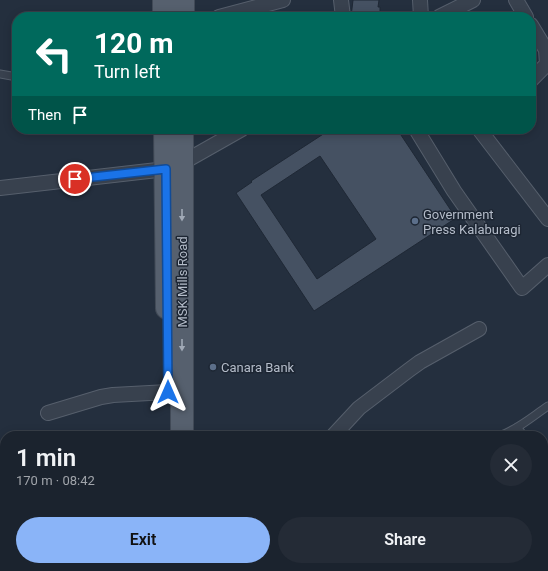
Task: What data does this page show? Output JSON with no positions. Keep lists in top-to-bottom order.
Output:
{
  "streets": {
    "main road": ["MSK Mills Road"]
  },
  "places": ["Government Press Kalaburagi", "Canara Bank"],
  "page": {
    "turn": ["120 m", "Turn left"],
    "then": "Then",
    "heading": ["1 min", "170 m · 08:42"],
    "buttons": ["Exit", "Share"]
  }
}
